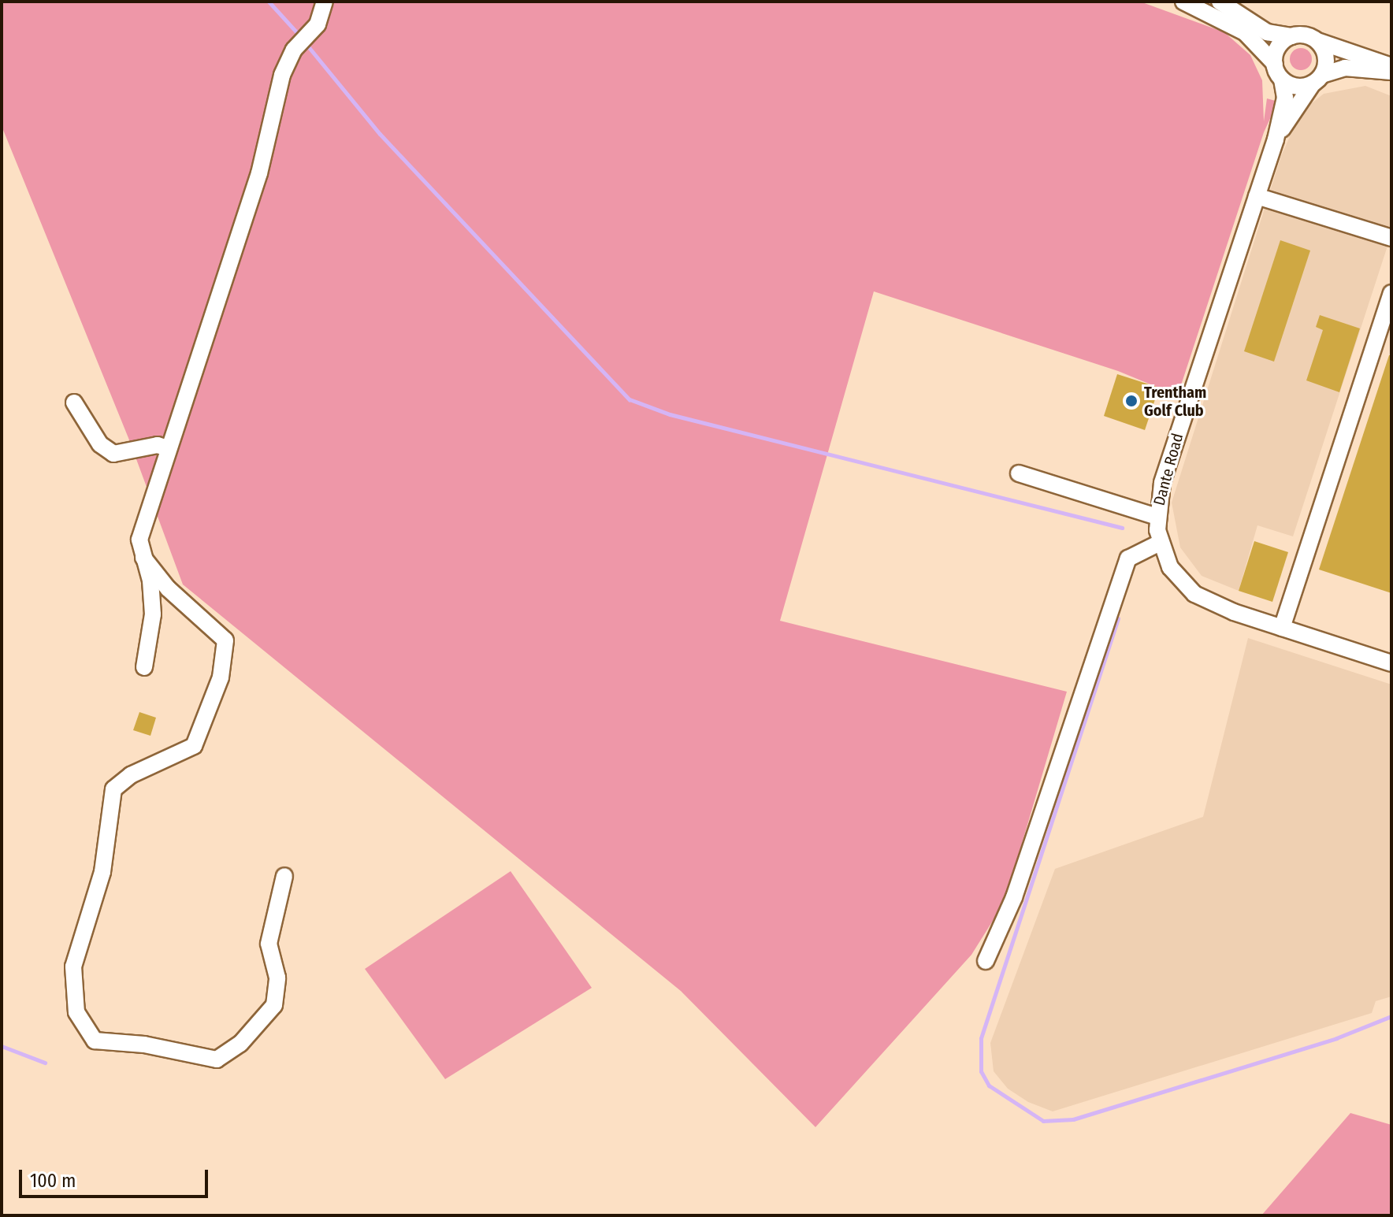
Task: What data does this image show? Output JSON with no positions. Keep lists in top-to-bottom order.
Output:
{
  "streets": {
    "street": ["Dante Road"]
  },
  "places": ["Trentham Golf Club"],
  "scale_bar": "100 m"
}
